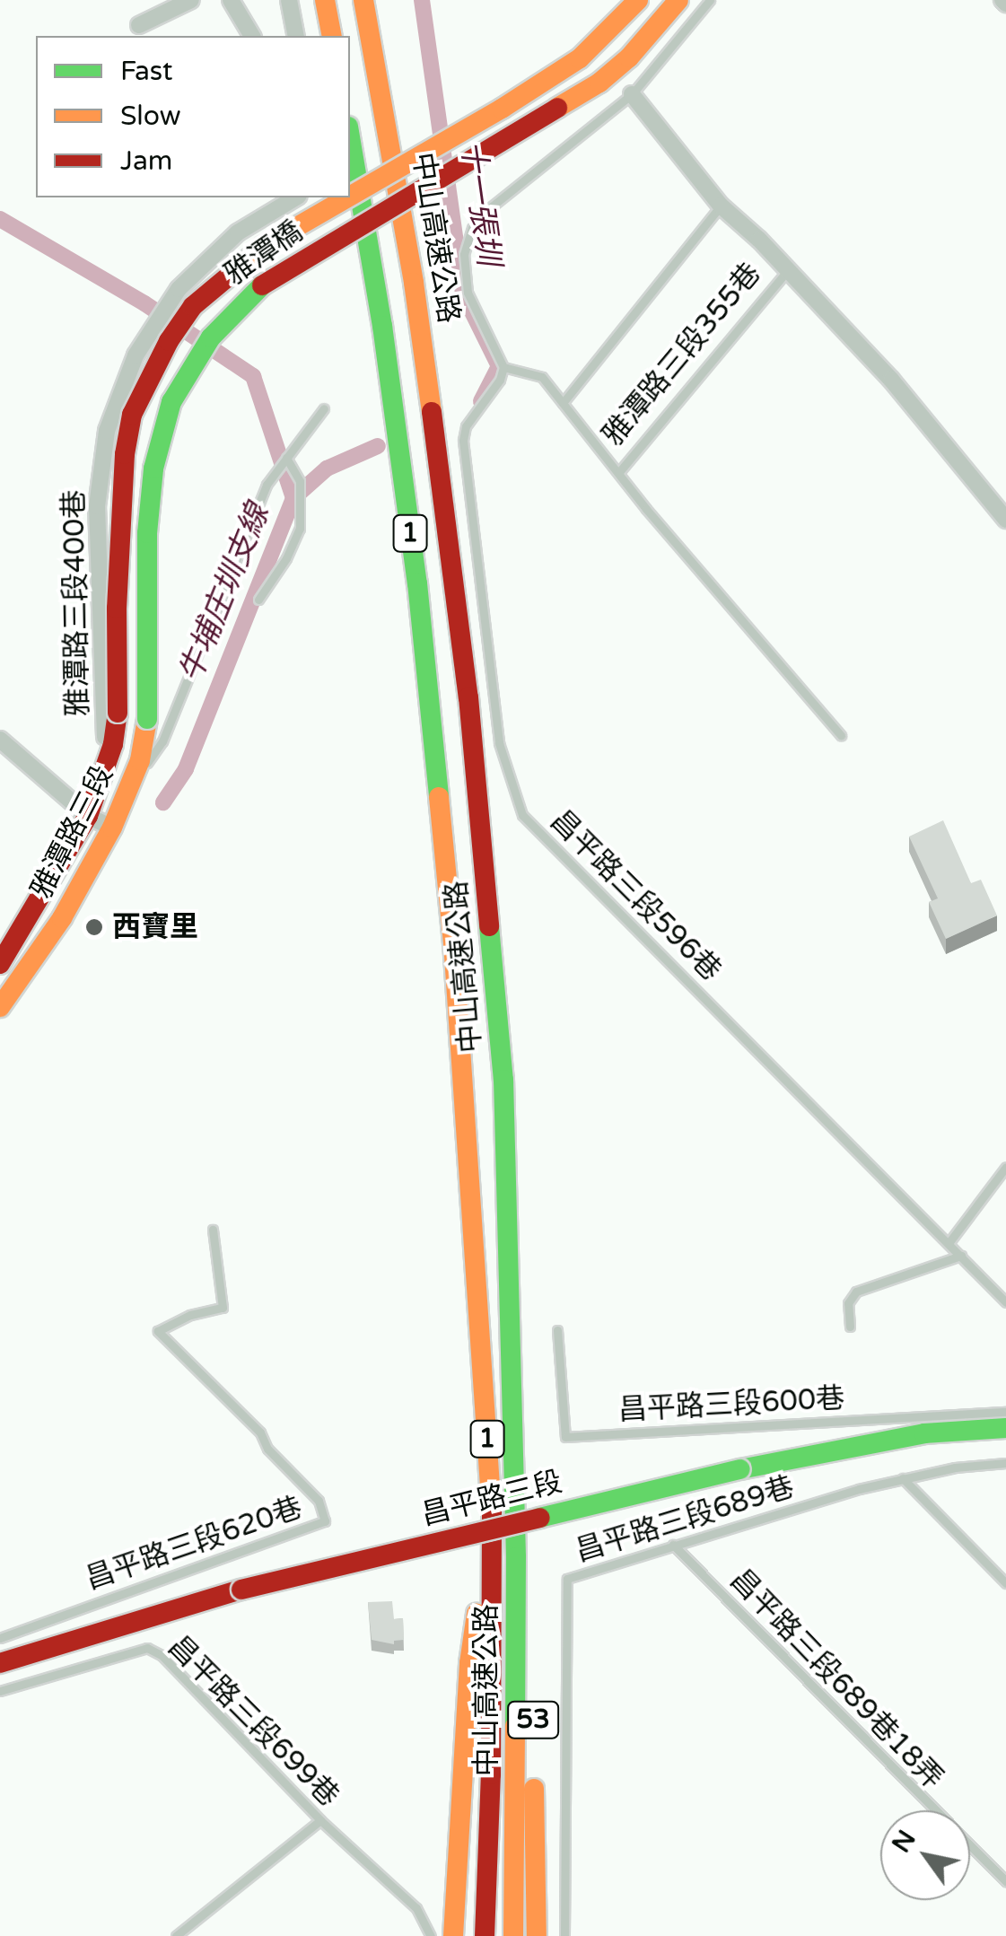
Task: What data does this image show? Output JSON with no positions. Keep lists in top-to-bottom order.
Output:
{
  "streets": {
    "main road": [
      "中山高速公路",
      "雅潭橋",
      "1",
      "雅潭路三段",
      "昌平路三段",
      "53"
    ],
    "street": ["雅潭路三段355巷", "雅潭路三段400巷"],
    "lane": [
      "昌平路三段596巷",
      "昌平路三段600巷",
      "昌平路三段689巷",
      "昌平路三段620巷",
      "昌平路三段689巷18弄",
      "昌平路三段699巷"
    ]
  },
  "crossings": [
    ["中山高速公路", "53"],
    ["雅潭橋", "雅潭路三段"],
    ["雅潭路三段400巷", "雅潭路三段"],
    ["昌平路三段689巷", "昌平路三段689巷18弄"]
  ],
  "water": ["十一張圳", "牛埔庄圳支線"],
  "places": ["西寶里"],
  "legend": ["Fast", "Slow", "Jam"],
  "north": "top left"
}
